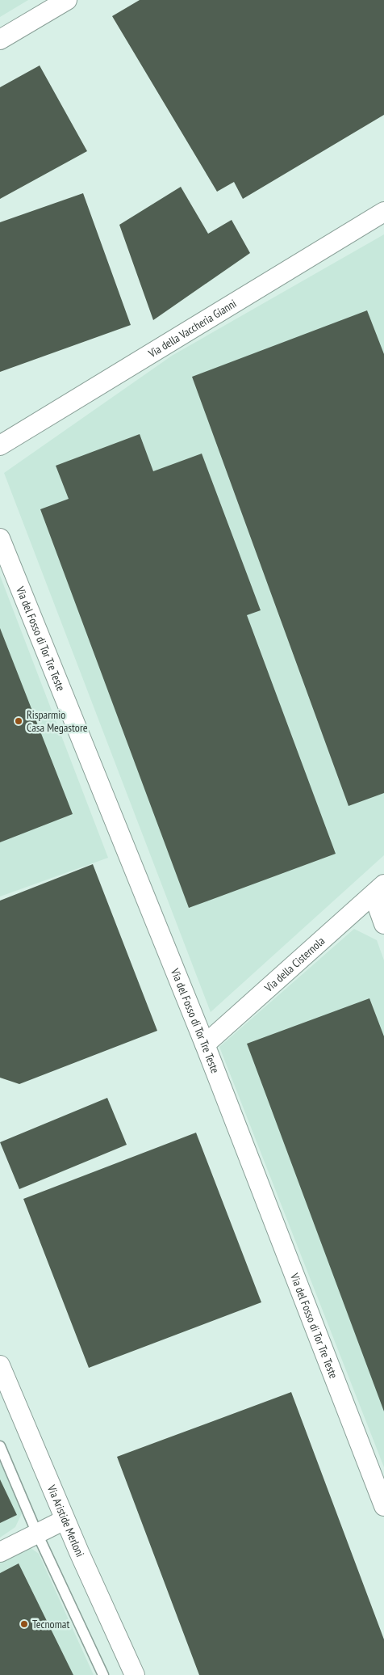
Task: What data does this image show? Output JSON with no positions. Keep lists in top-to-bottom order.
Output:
{
  "streets": {
    "street": [
      "Via della Vaccheria Gianni",
      "Via del Fosso di Tor Tre Teste",
      "Via della Cisternola",
      "Via Aristide Merloni"
    ]
  },
  "crossings": [
    ["Via del Fosso di Tor Tre Teste", "Via della Cisternola"]
  ],
  "places": ["Risparmio Casa Megastore", "Tecnomat"]
}
